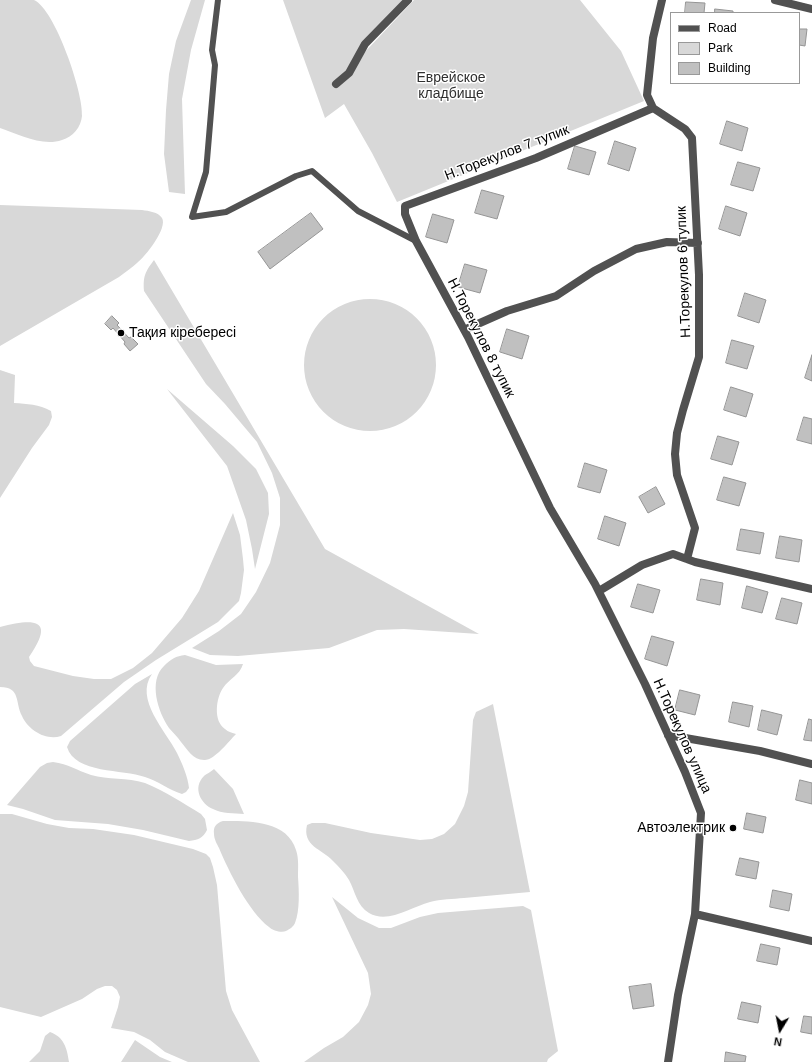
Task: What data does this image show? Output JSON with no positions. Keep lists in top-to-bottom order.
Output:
{
  "streets": {
    "street": [
      "Н.Торекулов 7 тупик",
      "Н.Торекулов 6 тупик",
      "Н.Торекулов 8 тупик",
      "Н.Торекулов улица"
    ]
  },
  "crossings": [
    ["Н.Торекулов 7 тупик", "Н.Торекулов 6 тупик"],
    ["Н.Торекулов 7 тупик", "Н.Торекулов 8 тупик"],
    ["Н.Торекулов 8 тупик", "Н.Торекулов улица"]
  ],
  "parks": ["Еврейское кладбище"],
  "places": ["Тақия кіребересі", "Автоэлектрик"],
  "legend": ["Road", "Park", "Building"],
  "north": "bottom"
}
